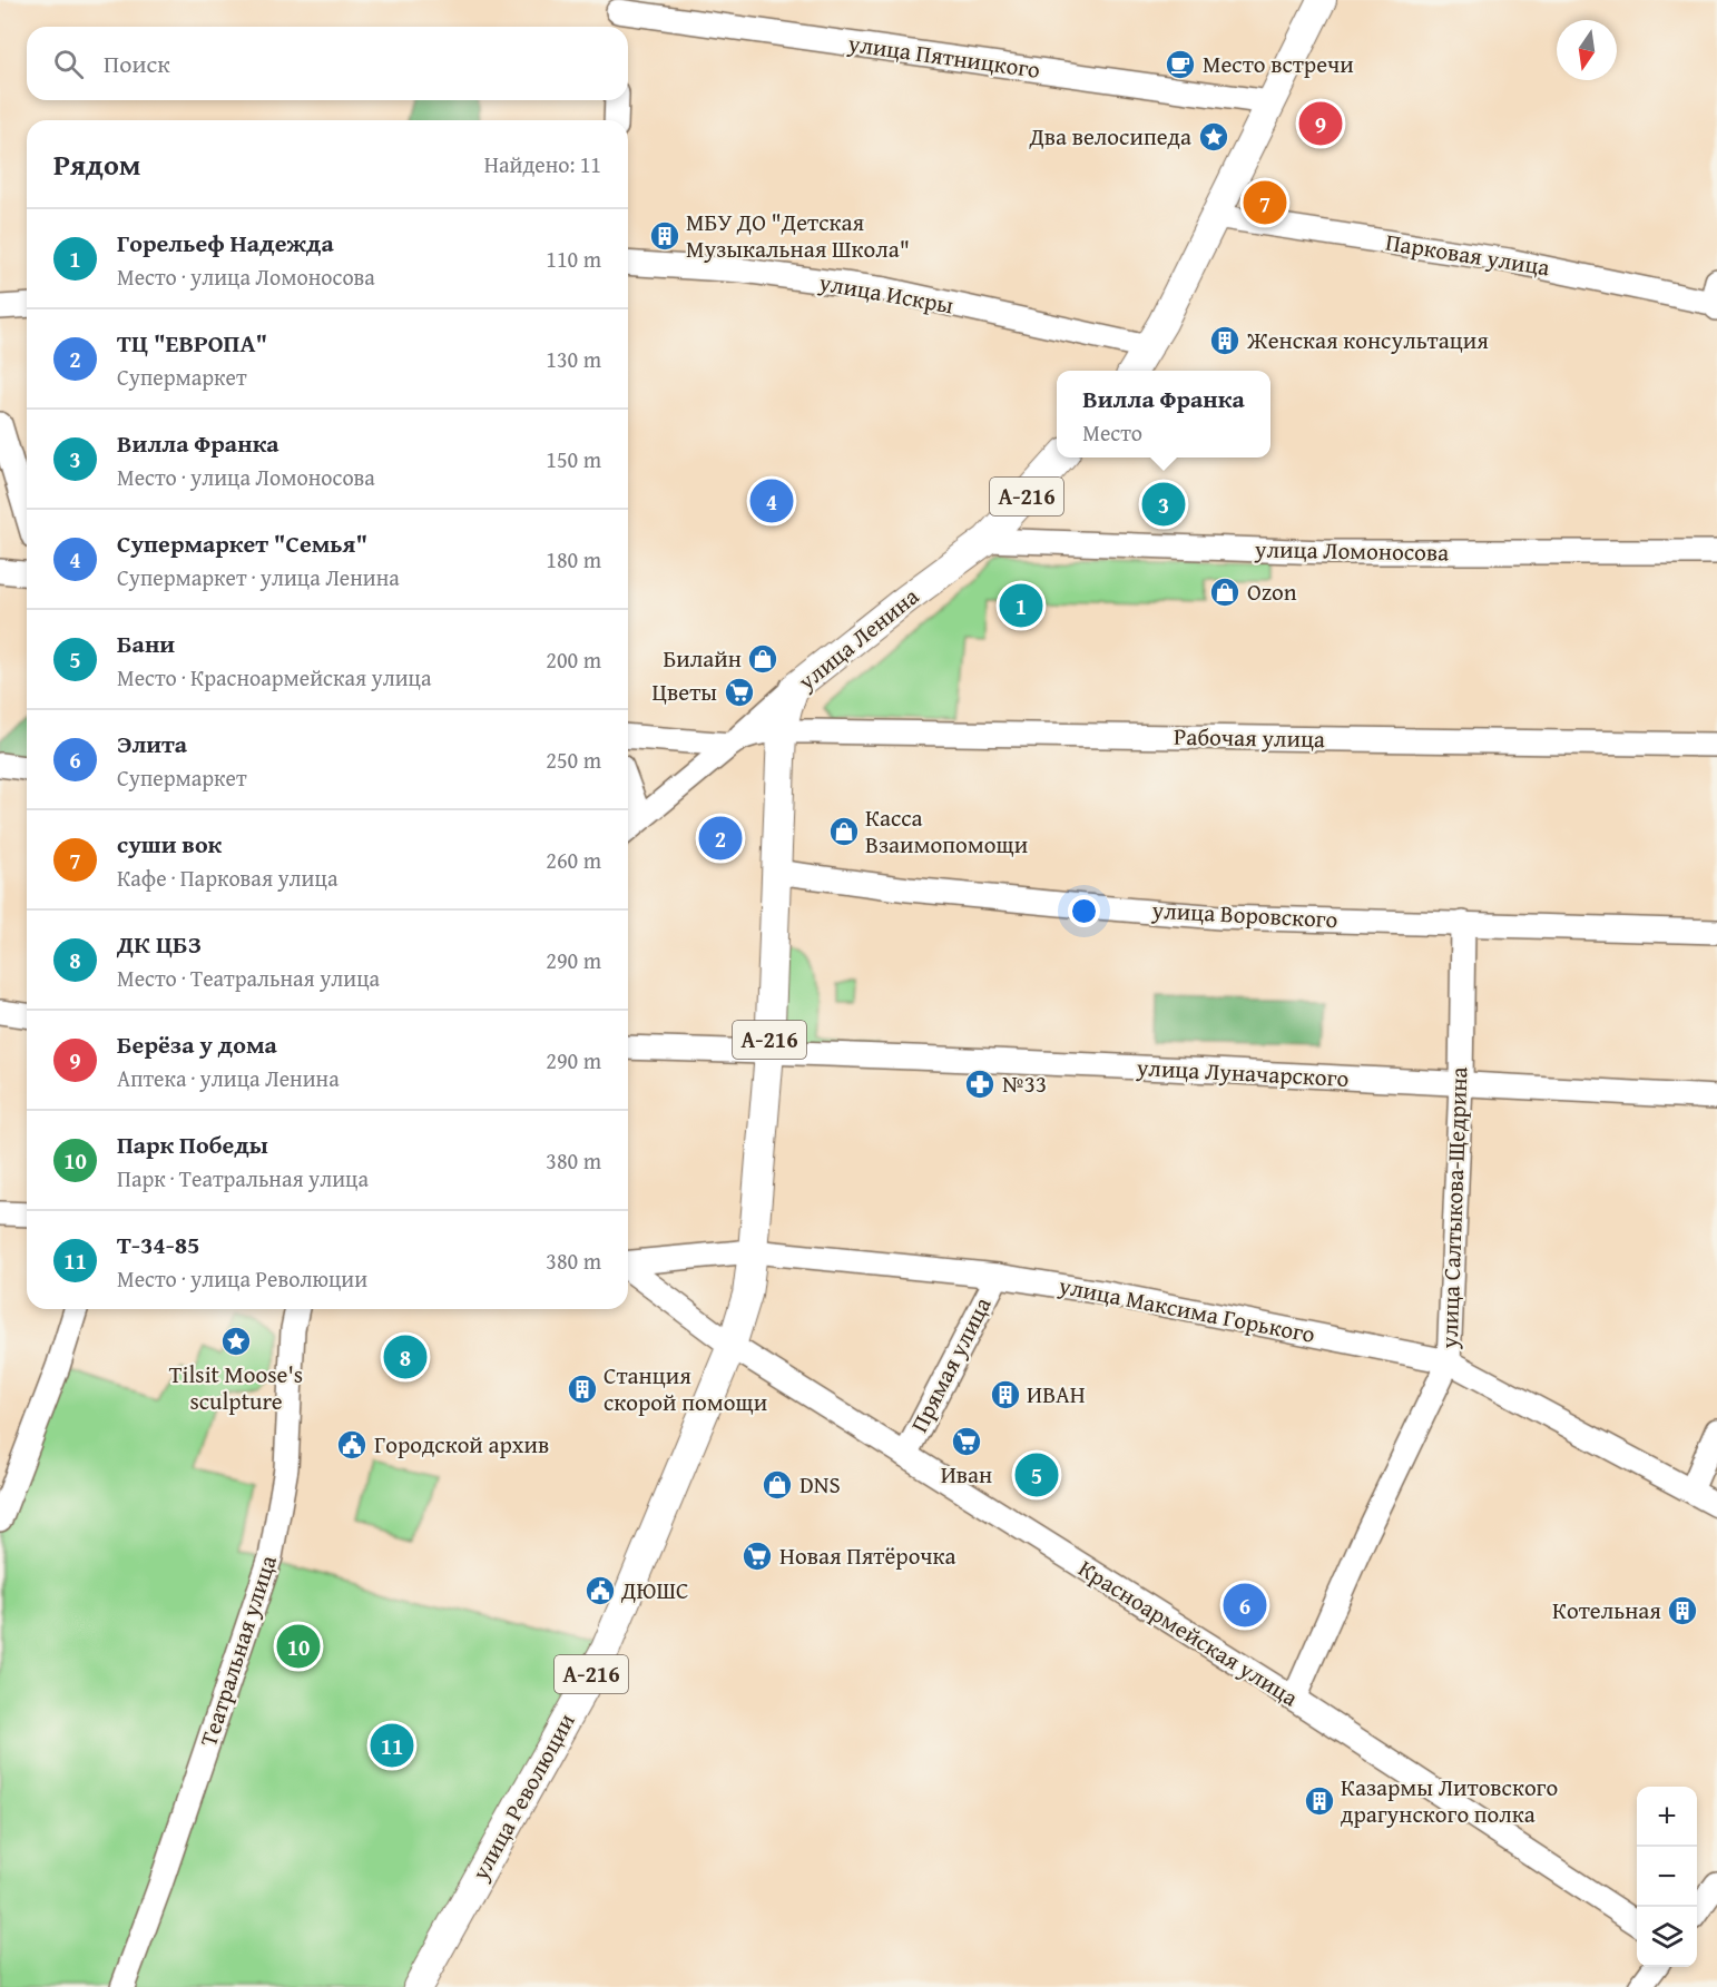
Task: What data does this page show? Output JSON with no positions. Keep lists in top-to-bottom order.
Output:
{
  "streets": {
    "main road": ["А-216", "улица Ленина", "улица Революции"],
    "street": [
      "улица Пятницкого",
      "Парковая улица",
      "улица Искры",
      "улица Ломоносова",
      "Рабочая улица",
      "улица Воровского",
      "улица Луначарского",
      "улица Салтыкова-Щедрина",
      "улица Максима Горького",
      "Прямая улица",
      "Красноармейская улица",
      "Театральная улица"
    ]
  },
  "crossings": [
    ["А-216", "улица Ленина"],
    ["А-216", "Рабочая улица"],
    ["А-216", "улица Воровского"],
    ["А-216", "улица Луначарского"],
    ["А-216", "улица Максима Горького"],
    ["А-216", "Красноармейская улица"],
    ["А-216", "улица Революции"],
    ["улица Ломоносова", "улица Ленина"],
    ["улица Ленина", "Рабочая улица"],
    ["улица Воровского", "улица Салтыкова-Щедрина"],
    ["улица Луначарского", "улица Салтыкова-Щедрина"],
    ["улица Салтыкова-Щедрина", "улица Максима Горького"],
    ["улица Салтыкова-Щедрина", "Красноармейская улица"],
    ["улица Максима Горького", "Прямая улица"],
    ["Прямая улица", "Красноармейская улица"],
    ["Красноармейская улица", "улица Революции"]
  ],
  "places": {
    "cafe": ["Место встречи"],
    "place": ["Два велосипеда", "Tilsit Moose's sculpture"],
    "building": [
      "МБУ ДО \"Детская Музыкальная Школа\"",
      "Женская консультация",
      "Станция скорой помощи",
      "ИВАН",
      "Котельная",
      "Казармы Литовского драгунского полка"
    ],
    "shop": [
      "Ozon",
      "Билайн",
      "Касса Взаимопомощи",
      "DNS"
    ],
    "supermarket": ["Цветы", "Иван", "Новая Пятёрочка"],
    "pharmacy": ["№33"],
    "public building": ["Городской архив", "ДЮШС"]
  },
  "north": "bottom",
  "page": {
    "search": "Поиск",
    "pins": [
      "9",
      "7",
      "4",
      "3",
      "1",
      "2",
      "8",
      "5",
      "6",
      "10",
      "11"
    ],
    "heading": ["Рядом", "Найдено: 11"],
    "list": [
      {
        "mark": "1",
        "name": "Горельеф Надежда",
        "note": "Место · улица Ломоносова",
        "value": "110 m"
      },
      {
        "mark": "2",
        "name": "ТЦ \"ЕВРОПА\"",
        "note": "Супермаркет",
        "value": "130 m"
      },
      {
        "mark": "3",
        "name": "Вилла Франка",
        "note": "Место · улица Ломоносова",
        "value": "150 m"
      },
      {
        "mark": "4",
        "name": "Супермаркет \"Семья\"",
        "note": "Супермаркет · улица Ленина",
        "value": "180 m"
      },
      {
        "mark": "5",
        "name": "Бани",
        "note": "Место · Красноармейская улица",
        "value": "200 m"
      },
      {
        "mark": "6",
        "name": "Элита",
        "note": "Супермаркет",
        "value": "250 m"
      },
      {
        "mark": "7",
        "name": "суши вок",
        "note": "Кафе · Парковая улица",
        "value": "260 m"
      },
      {
        "mark": "8",
        "name": "ДК ЦБЗ",
        "note": "Место · Театральная улица",
        "value": "290 m"
      },
      {
        "mark": "9",
        "name": "Берёза у дома",
        "note": "Аптека · улица Ленина",
        "value": "290 m"
      },
      {
        "mark": "10",
        "name": "Парк Победы",
        "note": "Парк · Театральная улица",
        "value": "380 m"
      },
      {
        "mark": "11",
        "name": "Т-34-85",
        "note": "Место · улица Революции",
        "value": "380 m"
      }
    ],
    "popup": ["Вилла Франка", "Место"],
    "map_buttons": ["+", "−"]
  }
}
